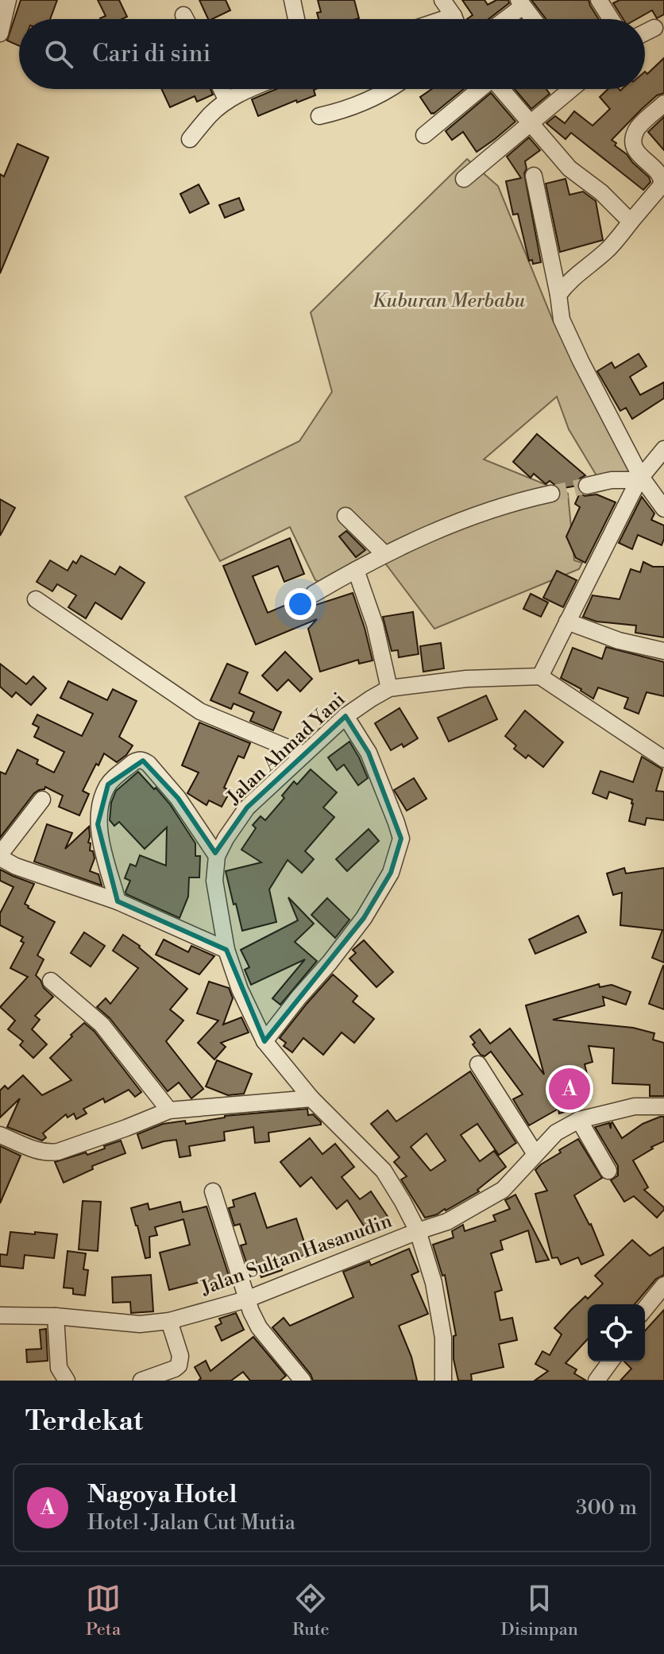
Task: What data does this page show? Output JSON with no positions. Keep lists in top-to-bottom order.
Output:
{
  "streets": {
    "street": ["Jalan Ahmad Yani", "Jalan Sultan Hasanudin"]
  },
  "crossings": [
    ["Jalan Ahmad Yani", "Jalan Sultan Hasanudin"]
  ],
  "parks": ["Kuburan Merbabu"],
  "page": {
    "search": "Cari di sini",
    "pins": "A",
    "heading": "Terdekat",
    "list": [
      {
        "mark": "A",
        "name": "Nagoya Hotel",
        "note": "Hotel · Jalan Cut Mutia",
        "value": "300 m"
      }
    ],
    "nav": ["Peta", "Rute", "Disimpan"]
  }
}
